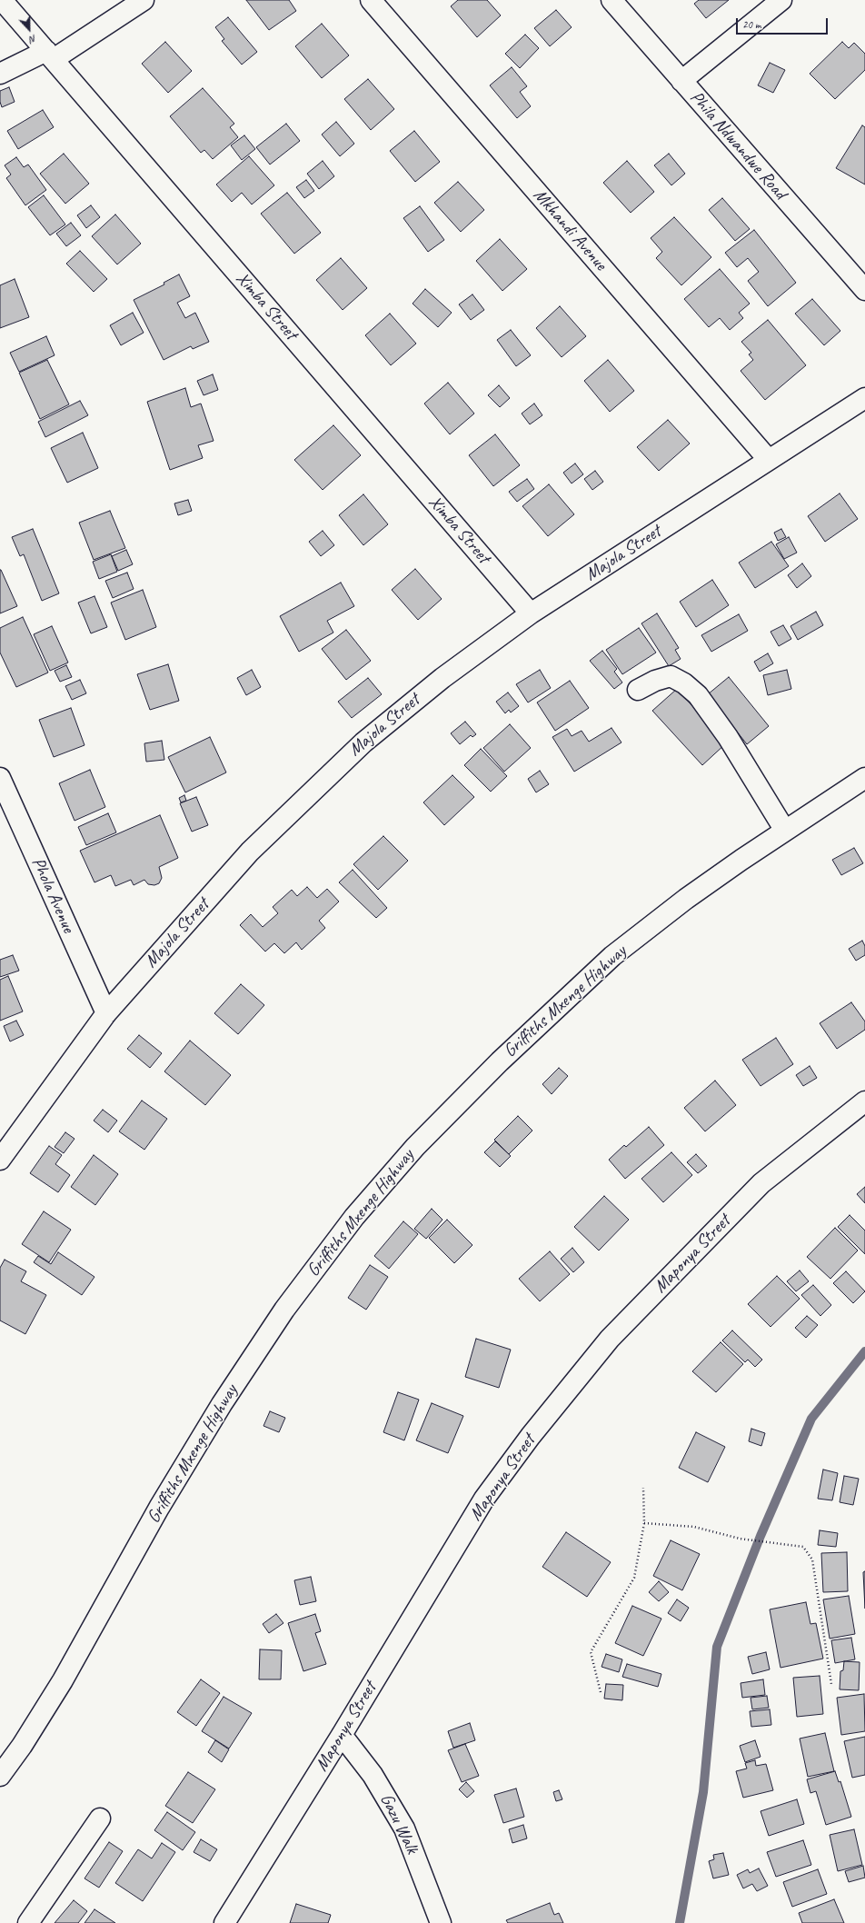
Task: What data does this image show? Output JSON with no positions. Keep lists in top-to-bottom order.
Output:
{
  "streets": {
    "street": [
      "Phila Ndwandwe Road",
      "Mkhandi Avenue",
      "Ximba Street",
      "Majola Street",
      "Phola Avenue",
      "Griffiths Mxenge Highway",
      "Maponya Street",
      "Gazu Walk"
    ]
  },
  "crossings": [
    ["Mkhandi Avenue", "Majola Street"],
    ["Ximba Street", "Majola Street"],
    ["Majola Street", "Phola Avenue"],
    ["Maponya Street", "Gazu Walk"]
  ],
  "scale_bar": "20 m",
  "north": "bottom"
}
